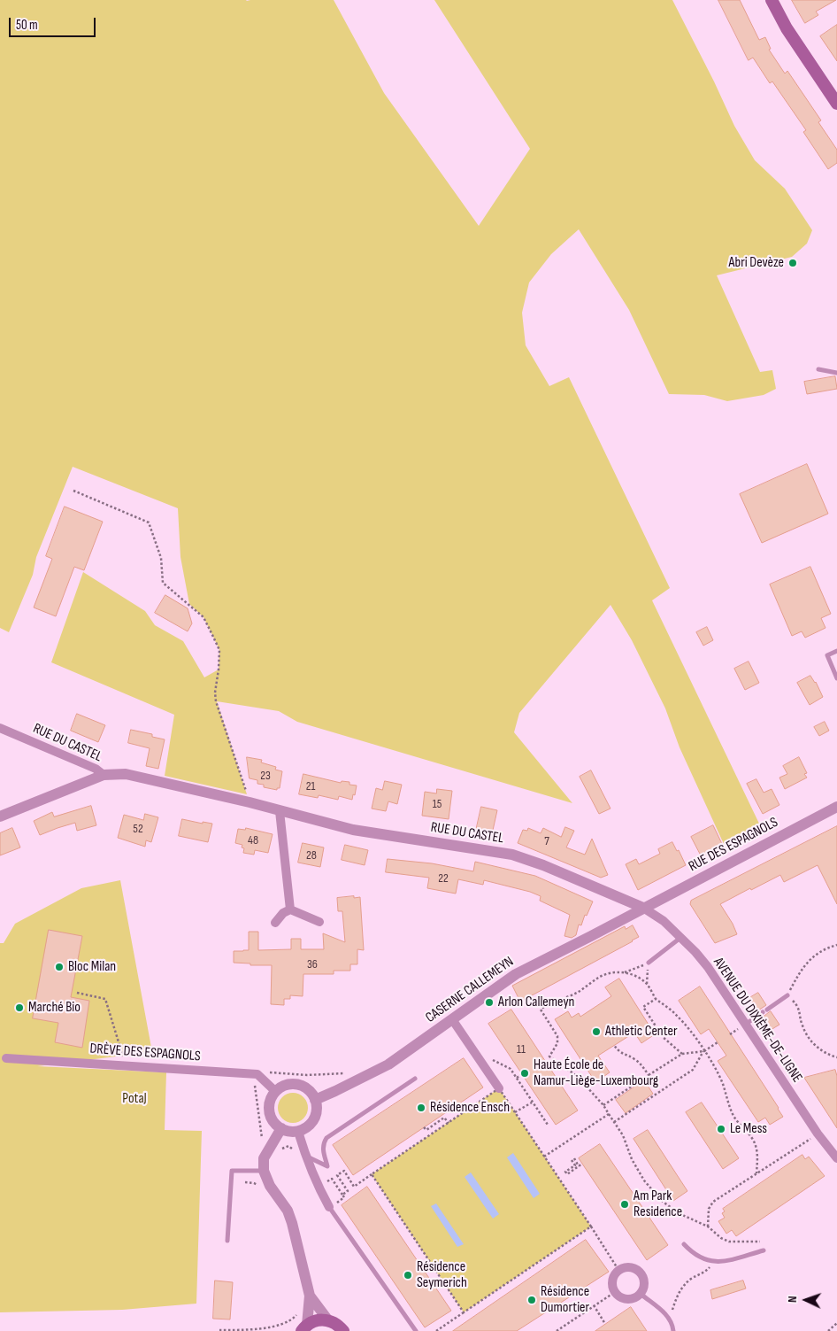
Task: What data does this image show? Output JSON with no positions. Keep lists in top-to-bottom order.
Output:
{
  "streets": {
    "street": [
      "RUE DU CASTEL",
      "RUE DES ESPAGNOLS",
      "CASERNE CALLEMEYN",
      "AVENUE DU DIXIÈME-DE-LIGNE",
      "DRÈVE DES ESPAGNOLS"
    ]
  },
  "crossings": [
    ["RUE DU CASTEL", "RUE DES ESPAGNOLS"],
    ["RUE DU CASTEL", "CASERNE CALLEMEYN"],
    ["RUE DU CASTEL", "AVENUE DU DIXIÈME-DE-LIGNE"],
    ["RUE DES ESPAGNOLS", "CASERNE CALLEMEYN"],
    ["RUE DES ESPAGNOLS", "AVENUE DU DIXIÈME-DE-LIGNE"],
    ["CASERNE CALLEMEYN", "AVENUE DU DIXIÈME-DE-LIGNE"],
    ["CASERNE CALLEMEYN", "DRÈVE DES ESPAGNOLS"]
  ],
  "parks": ["PotaJ"],
  "places": [
    "Abri Devèze",
    "Bloc Milan",
    "Arlon Callemeyn",
    "Marché Bio",
    "Athletic Center",
    "Haute École de Namur-Liège-Luxembourg",
    "Résidence Ensch",
    "Le Mess",
    "Am Park Residence",
    "Résidence Seymerich",
    "Résidence Dumortier"
  ],
  "house_numbers": [
    "23",
    "21",
    "15",
    "52",
    "48",
    "7",
    "28",
    "22",
    "36",
    "11"
  ],
  "scale_bar": "50 m",
  "north": "left"
}
